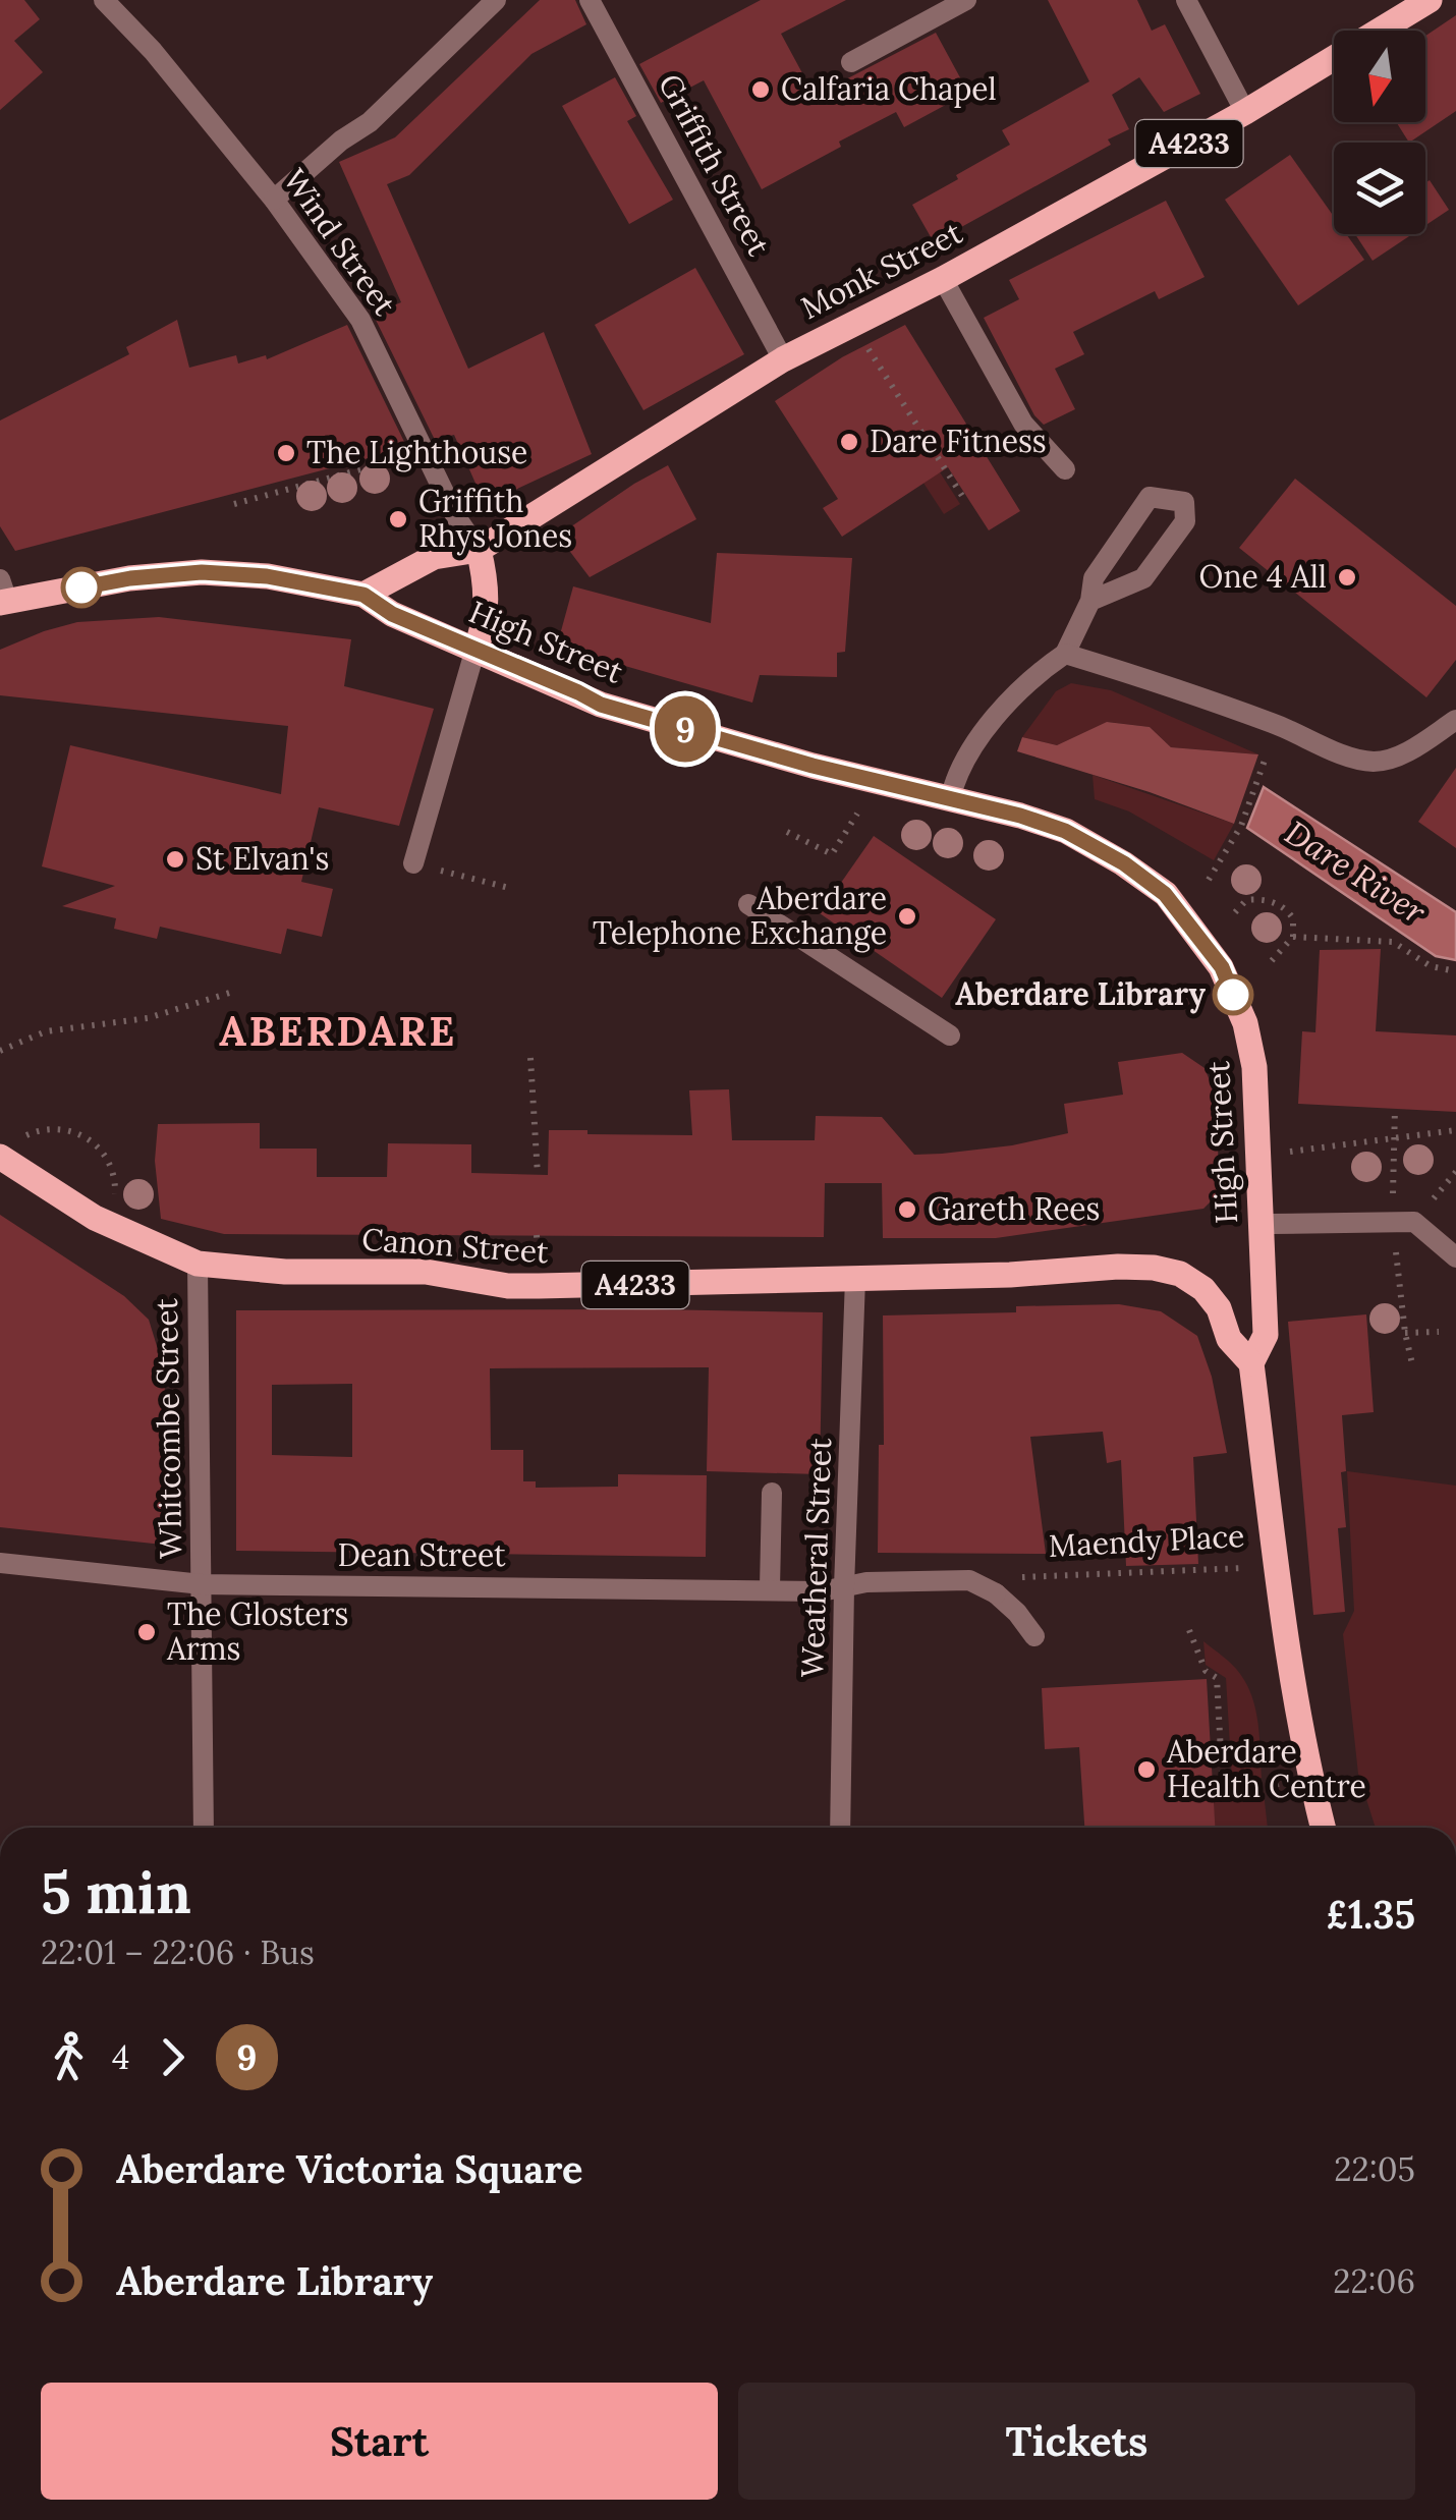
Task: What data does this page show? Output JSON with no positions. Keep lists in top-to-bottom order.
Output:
{
  "streets": {
    "main road": [
      "A4233",
      "Monk Street",
      "High Street",
      "Canon Street"
    ],
    "street": [
      "Griffith Street",
      "Wind Street",
      "Whitcombe Street",
      "Dean Street",
      "Weatheral Street"
    ],
    "path": ["Maendy Place"]
  },
  "crossings": [
    ["Griffith Street", "Monk Street"],
    ["Wind Street", "Monk Street"],
    ["Monk Street", "High Street"],
    ["High Street", "Canon Street"],
    ["High Street", "Maendy Place"],
    ["Canon Street", "Whitcombe Street"],
    ["Canon Street", "Weatheral Street"],
    ["Whitcombe Street", "Dean Street"],
    ["Dean Street", "Weatheral Street"]
  ],
  "districts": ["ABERDARE"],
  "water": ["Dare River"],
  "places": [
    "Calfaria Chapel",
    "Dare Fitness",
    "The Lighthouse",
    "Griffith Rhys Jones",
    "One 4 All",
    "St Elvan's",
    "Aberdare Telephone Exchange",
    "Aberdare Library",
    "Gareth Rees",
    "The Glosters Arms",
    "Aberdare Health Centre"
  ],
  "lines": ["bus line 9"],
  "north": "bottom",
  "page": {
    "on_map": "9",
    "heading": ["5 min", "22:01 – 22:06 · Bus", "£1.35"],
    "legs": ["4", "9"],
    "list": [
      {
        "name": "Aberdare Victoria Square",
        "value": "22:05"
      },
      {
        "name": "Aberdare Library",
        "value": "22:06"
      }
    ],
    "buttons": ["Start", "Tickets"]
  }
}
